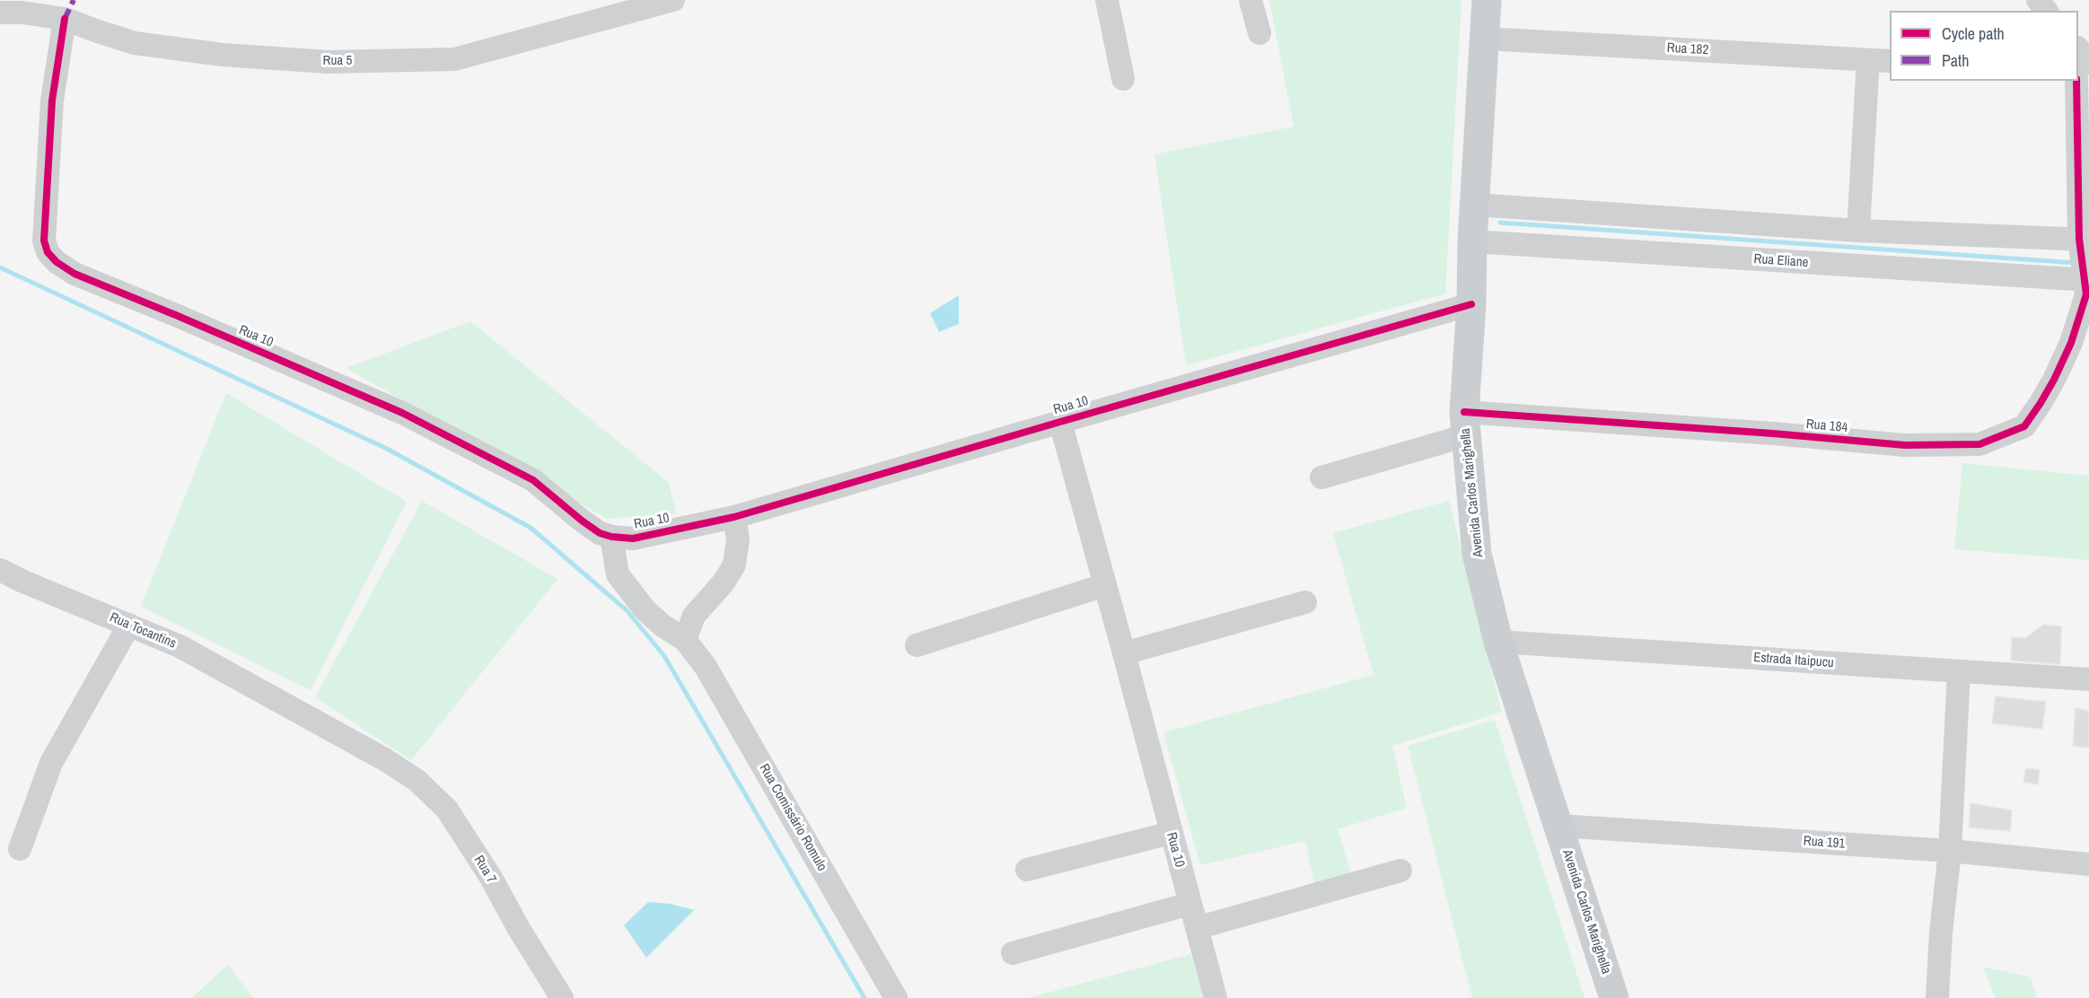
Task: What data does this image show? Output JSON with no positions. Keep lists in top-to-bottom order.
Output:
{
  "streets": {
    "main road": ["Avenida Carlos Marighella"],
    "street": [
      "Rua 182",
      "Rua 5",
      "Rua Eliane",
      "Rua 10",
      "Rua 184",
      "Rua Tocantins",
      "Estrada Itaipucu",
      "Rua Comissário Romulo",
      "Rua 191",
      "Rua 7"
    ]
  },
  "crossings": [
    ["Rua 182", "Avenida Carlos Marighella"],
    ["Rua 5", "Rua 10"],
    ["Rua Eliane", "Rua 184"],
    ["Rua Eliane", "Avenida Carlos Marighella"],
    ["Rua 10", "Avenida Carlos Marighella"],
    ["Rua 10", "Rua Comissário Romulo"],
    ["Rua 184", "Avenida Carlos Marighella"],
    ["Avenida Carlos Marighella", "Estrada Itaipucu"],
    ["Avenida Carlos Marighella", "Rua 191"],
    ["Rua Tocantins", "Rua 7"]
  ],
  "legend": ["Cycle path", "Path"]
}
